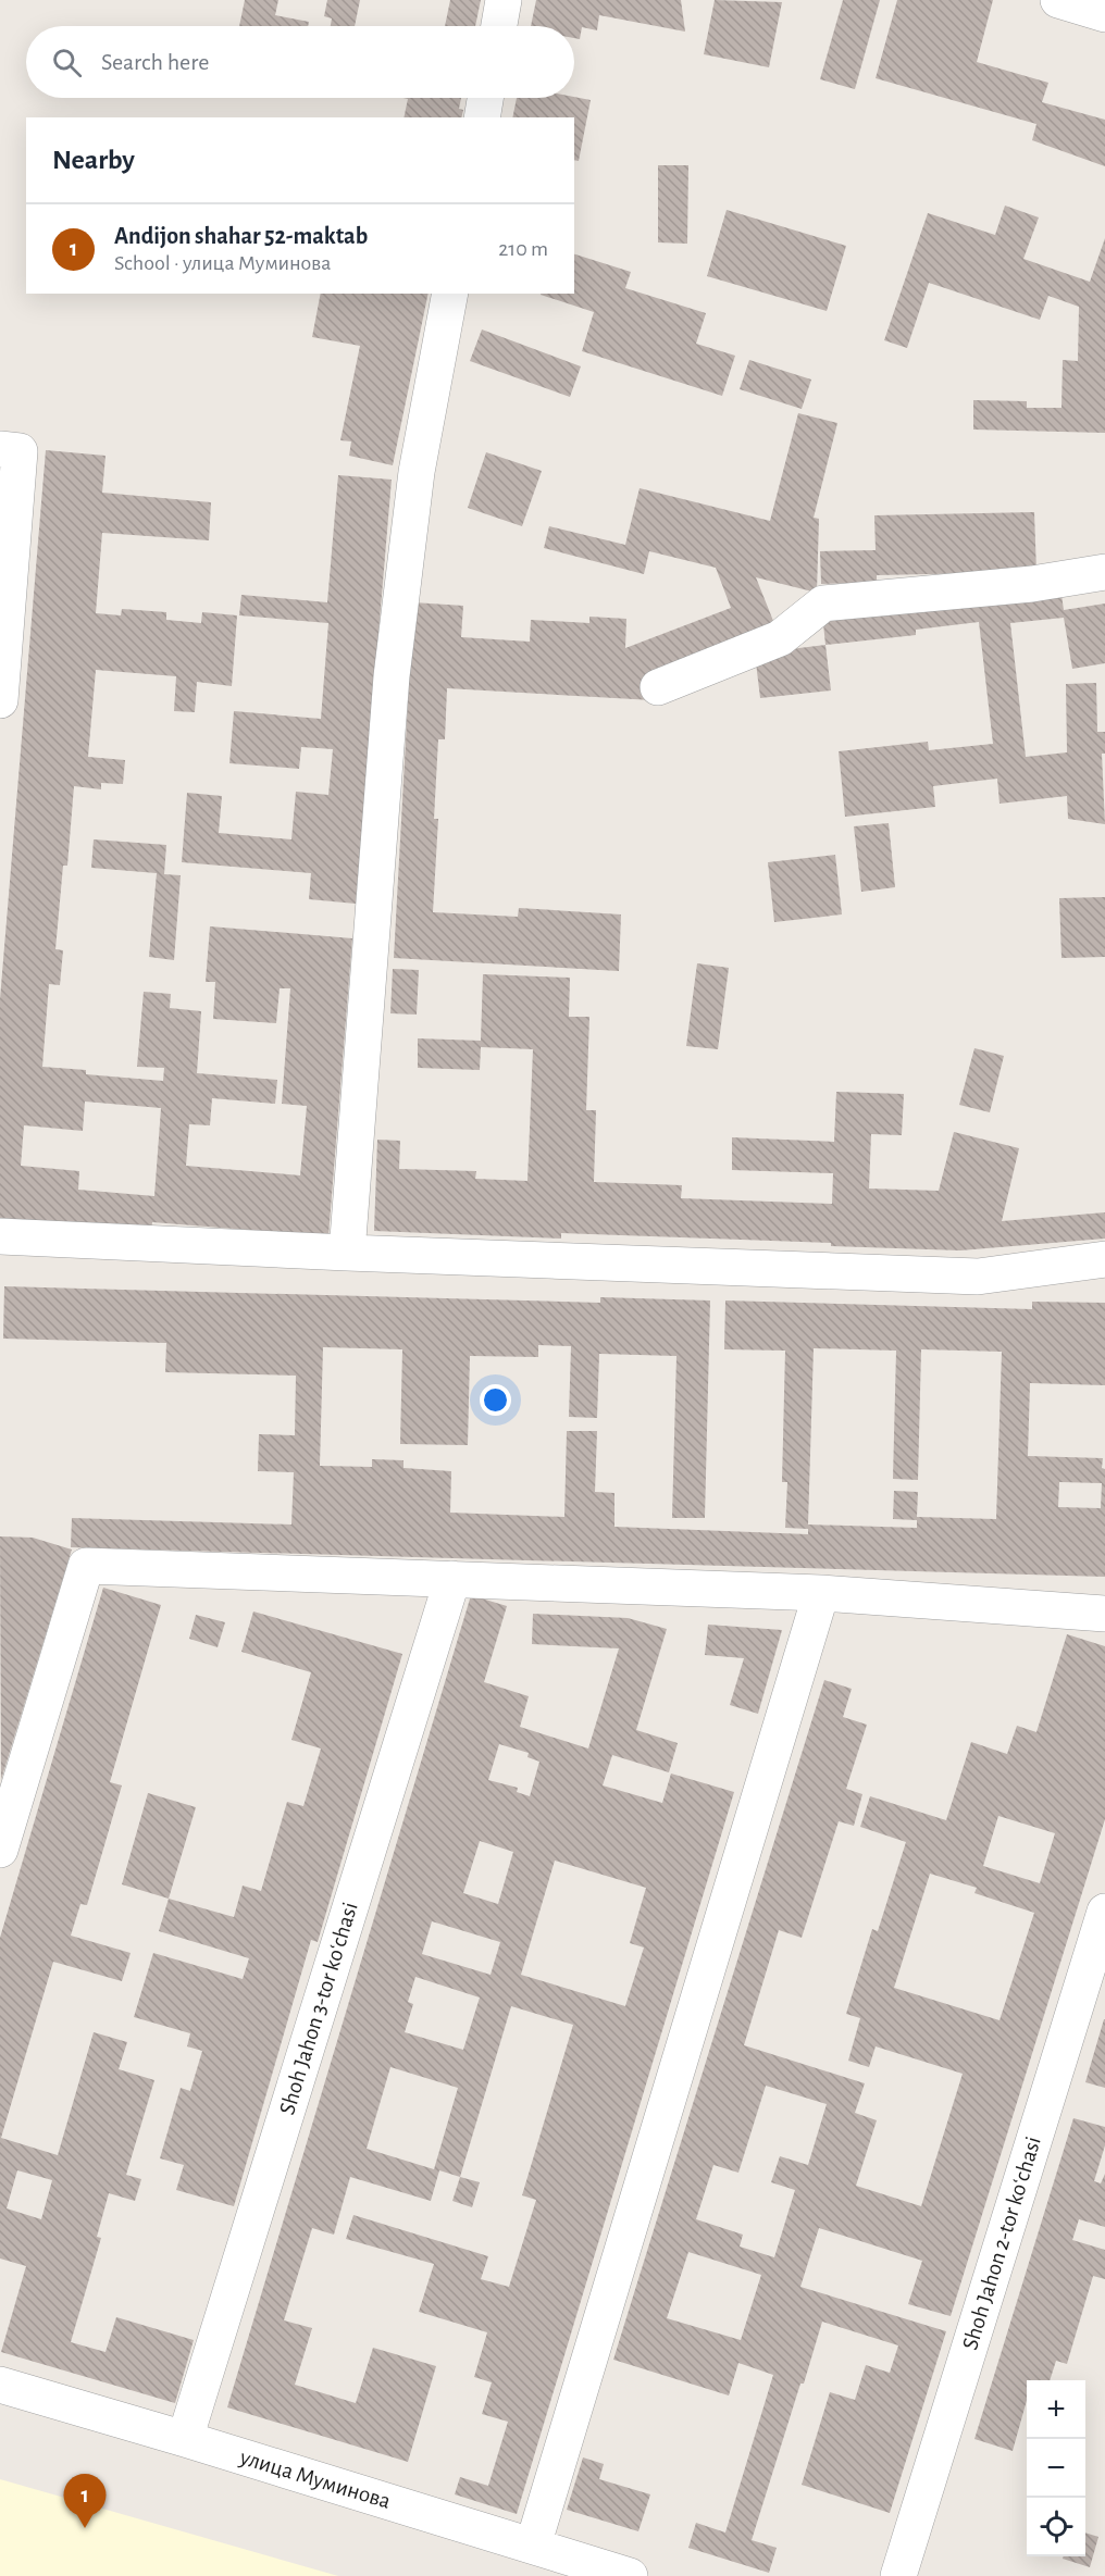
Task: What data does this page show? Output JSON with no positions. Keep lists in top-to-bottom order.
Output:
{
  "streets": {
    "street": ["Shoh Jahon 3-tor koʻchasi", "Shoh Jahon 2-tor koʻchasi", "улица Муминова"]
  },
  "crossings": [
    ["Shoh Jahon 3-tor koʻchasi", "улица Муминова"]
  ],
  "page": {
    "search": "Search here",
    "heading": "Nearby",
    "list": [
      {
        "mark": "1",
        "name": "Andijon shahar 52-maktab",
        "note": "School · улица Муминова",
        "value": "210 m"
      }
    ],
    "map_buttons": ["+", "−"],
    "pins": "1"
  }
}
